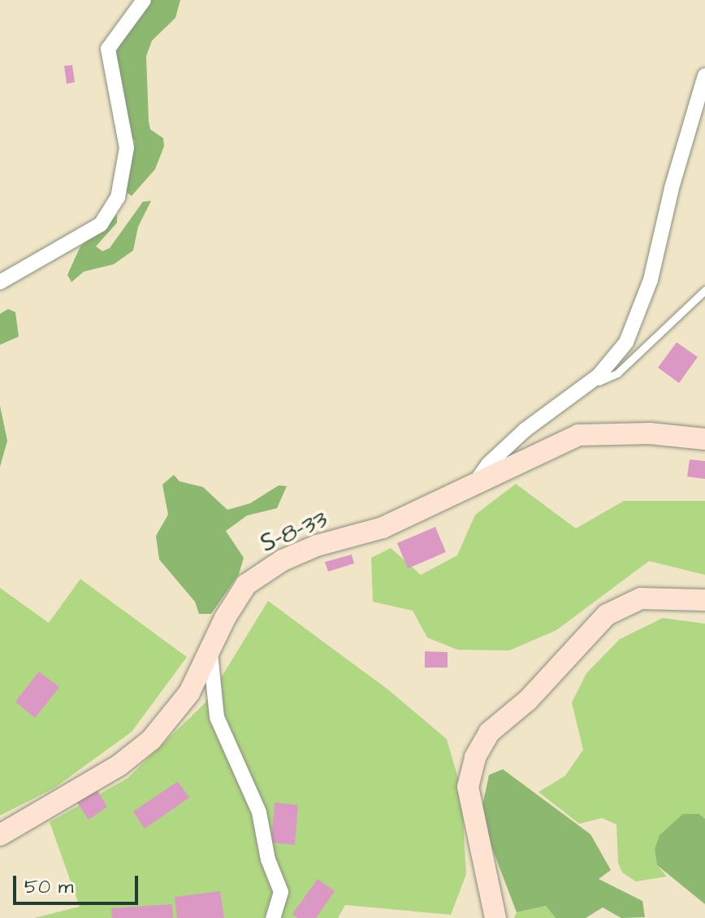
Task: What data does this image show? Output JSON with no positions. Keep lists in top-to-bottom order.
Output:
{
  "streets": {
    "street": ["Տ-8-33"]
  },
  "scale_bar": "50 m"
}
